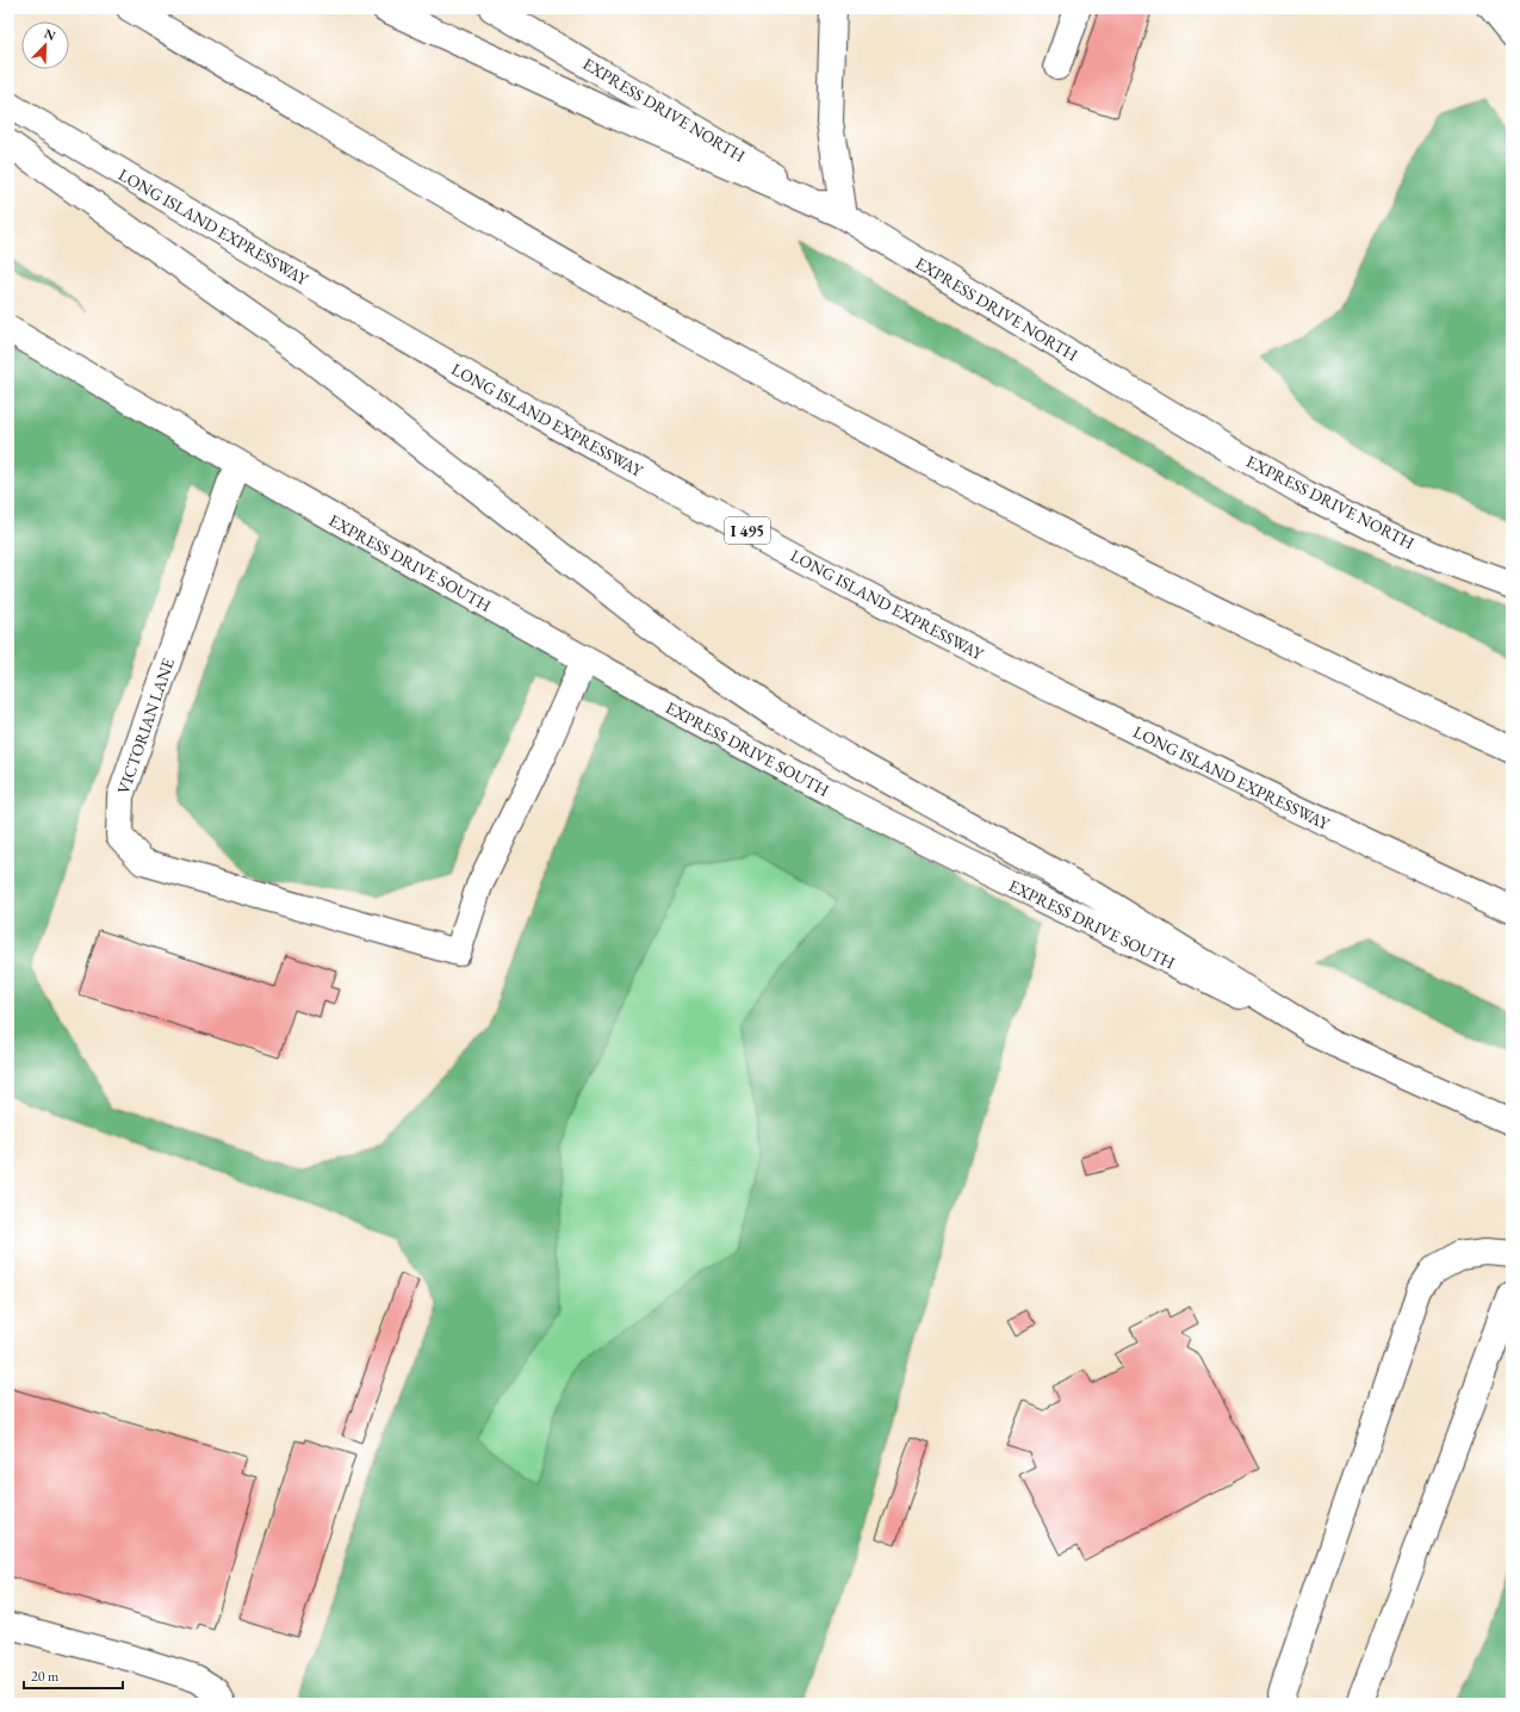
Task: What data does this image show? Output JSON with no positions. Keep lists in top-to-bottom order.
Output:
{
  "streets": {
    "main road": [
      "EXPRESS DRIVE NORTH",
      "LONG ISLAND EXPRESSWAY",
      "I 495",
      "EXPRESS DRIVE SOUTH",
      "VICTORIAN LANE"
    ]
  },
  "crossings": [
    ["EXPRESS DRIVE SOUTH", "VICTORIAN LANE"]
  ],
  "scale_bar": "20 m",
  "north": "top right"
}
